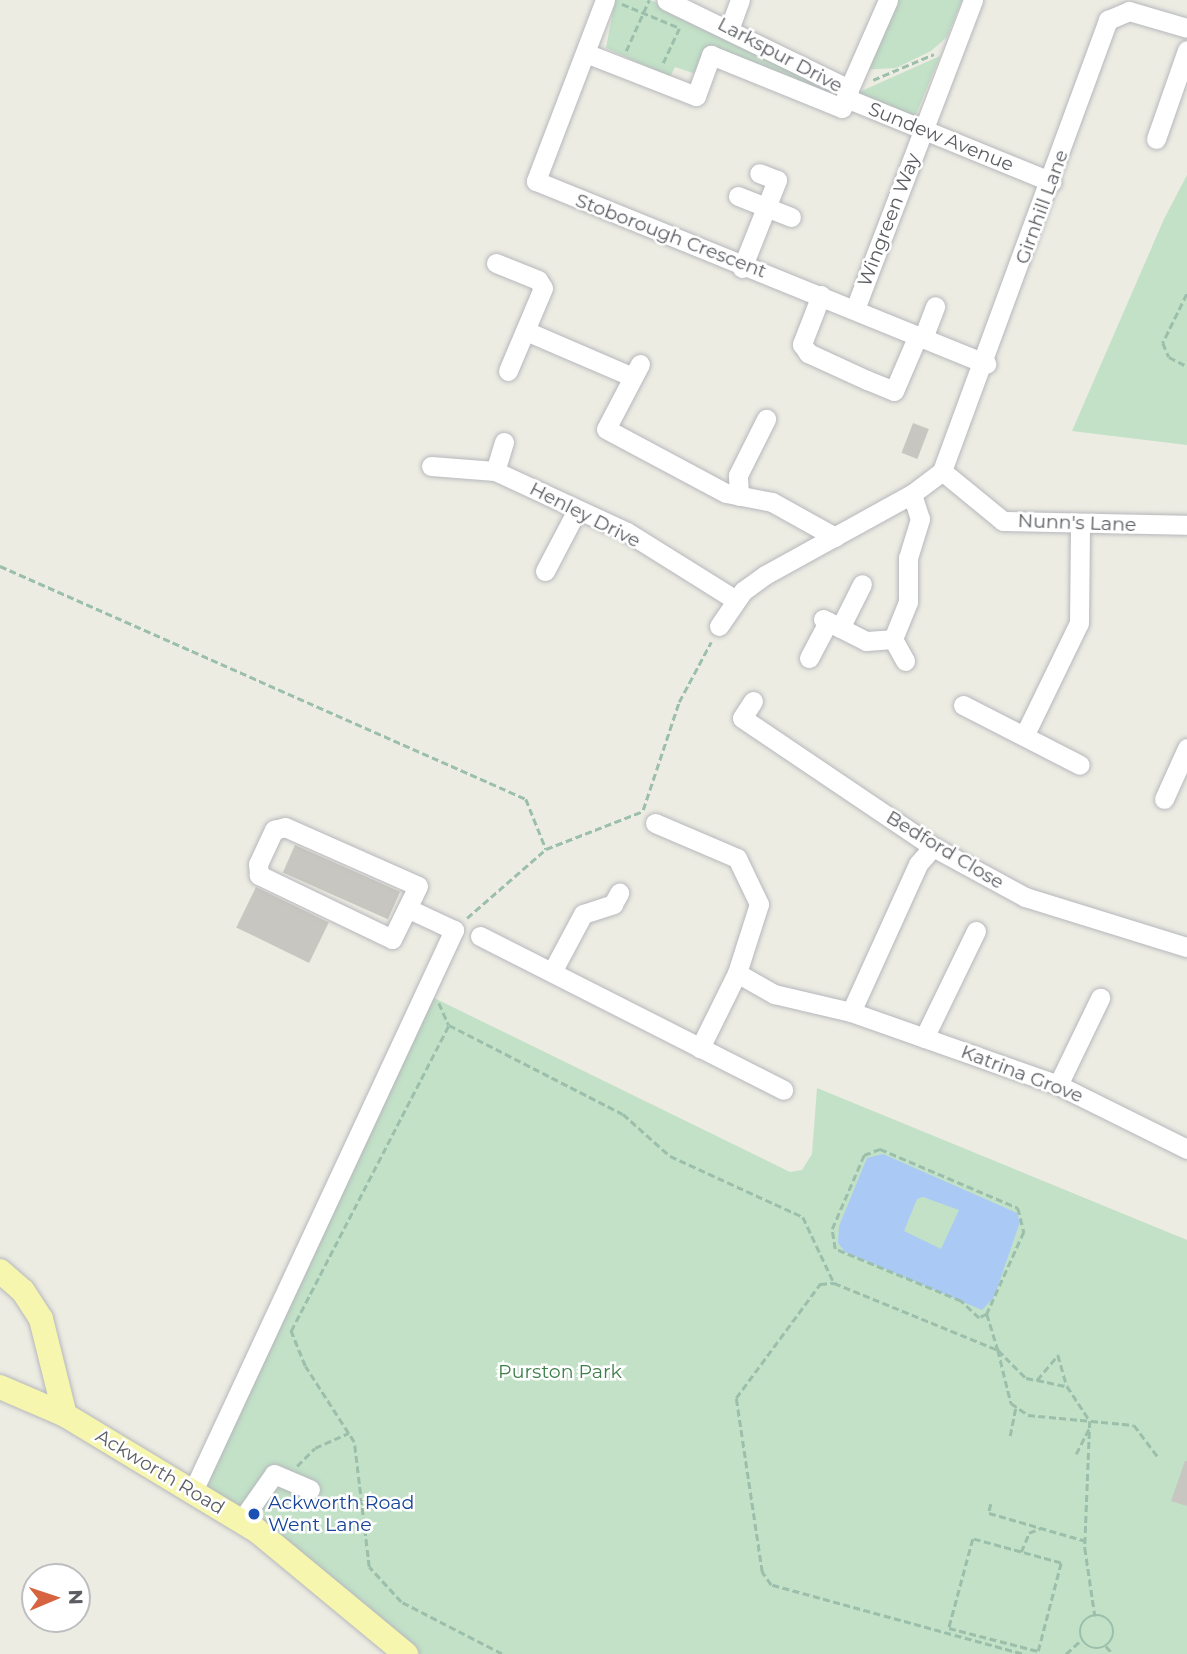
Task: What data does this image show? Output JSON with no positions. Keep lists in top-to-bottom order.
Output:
{
  "streets": {
    "main road": ["Ackworth Road"],
    "street": [
      "Larkspur Drive",
      "Sundew Avenue",
      "Girnhill Lane",
      "Wingreen Way",
      "Stoborough Crescent",
      "Henley Drive",
      "Nunn's Lane",
      "Bedford Close",
      "Katrina Grove"
    ]
  },
  "crossings": [
    ["Larkspur Drive", "Sundew Avenue"],
    ["Sundew Avenue", "Girnhill Lane"],
    ["Sundew Avenue", "Wingreen Way"],
    ["Sundew Avenue", "Stoborough Crescent"],
    ["Girnhill Lane", "Stoborough Crescent"],
    ["Girnhill Lane", "Nunn's Lane"],
    ["Wingreen Way", "Stoborough Crescent"]
  ],
  "parks": ["Purston Park"],
  "places": ["Ackworth Road Went Lane"],
  "north": "right"
}
